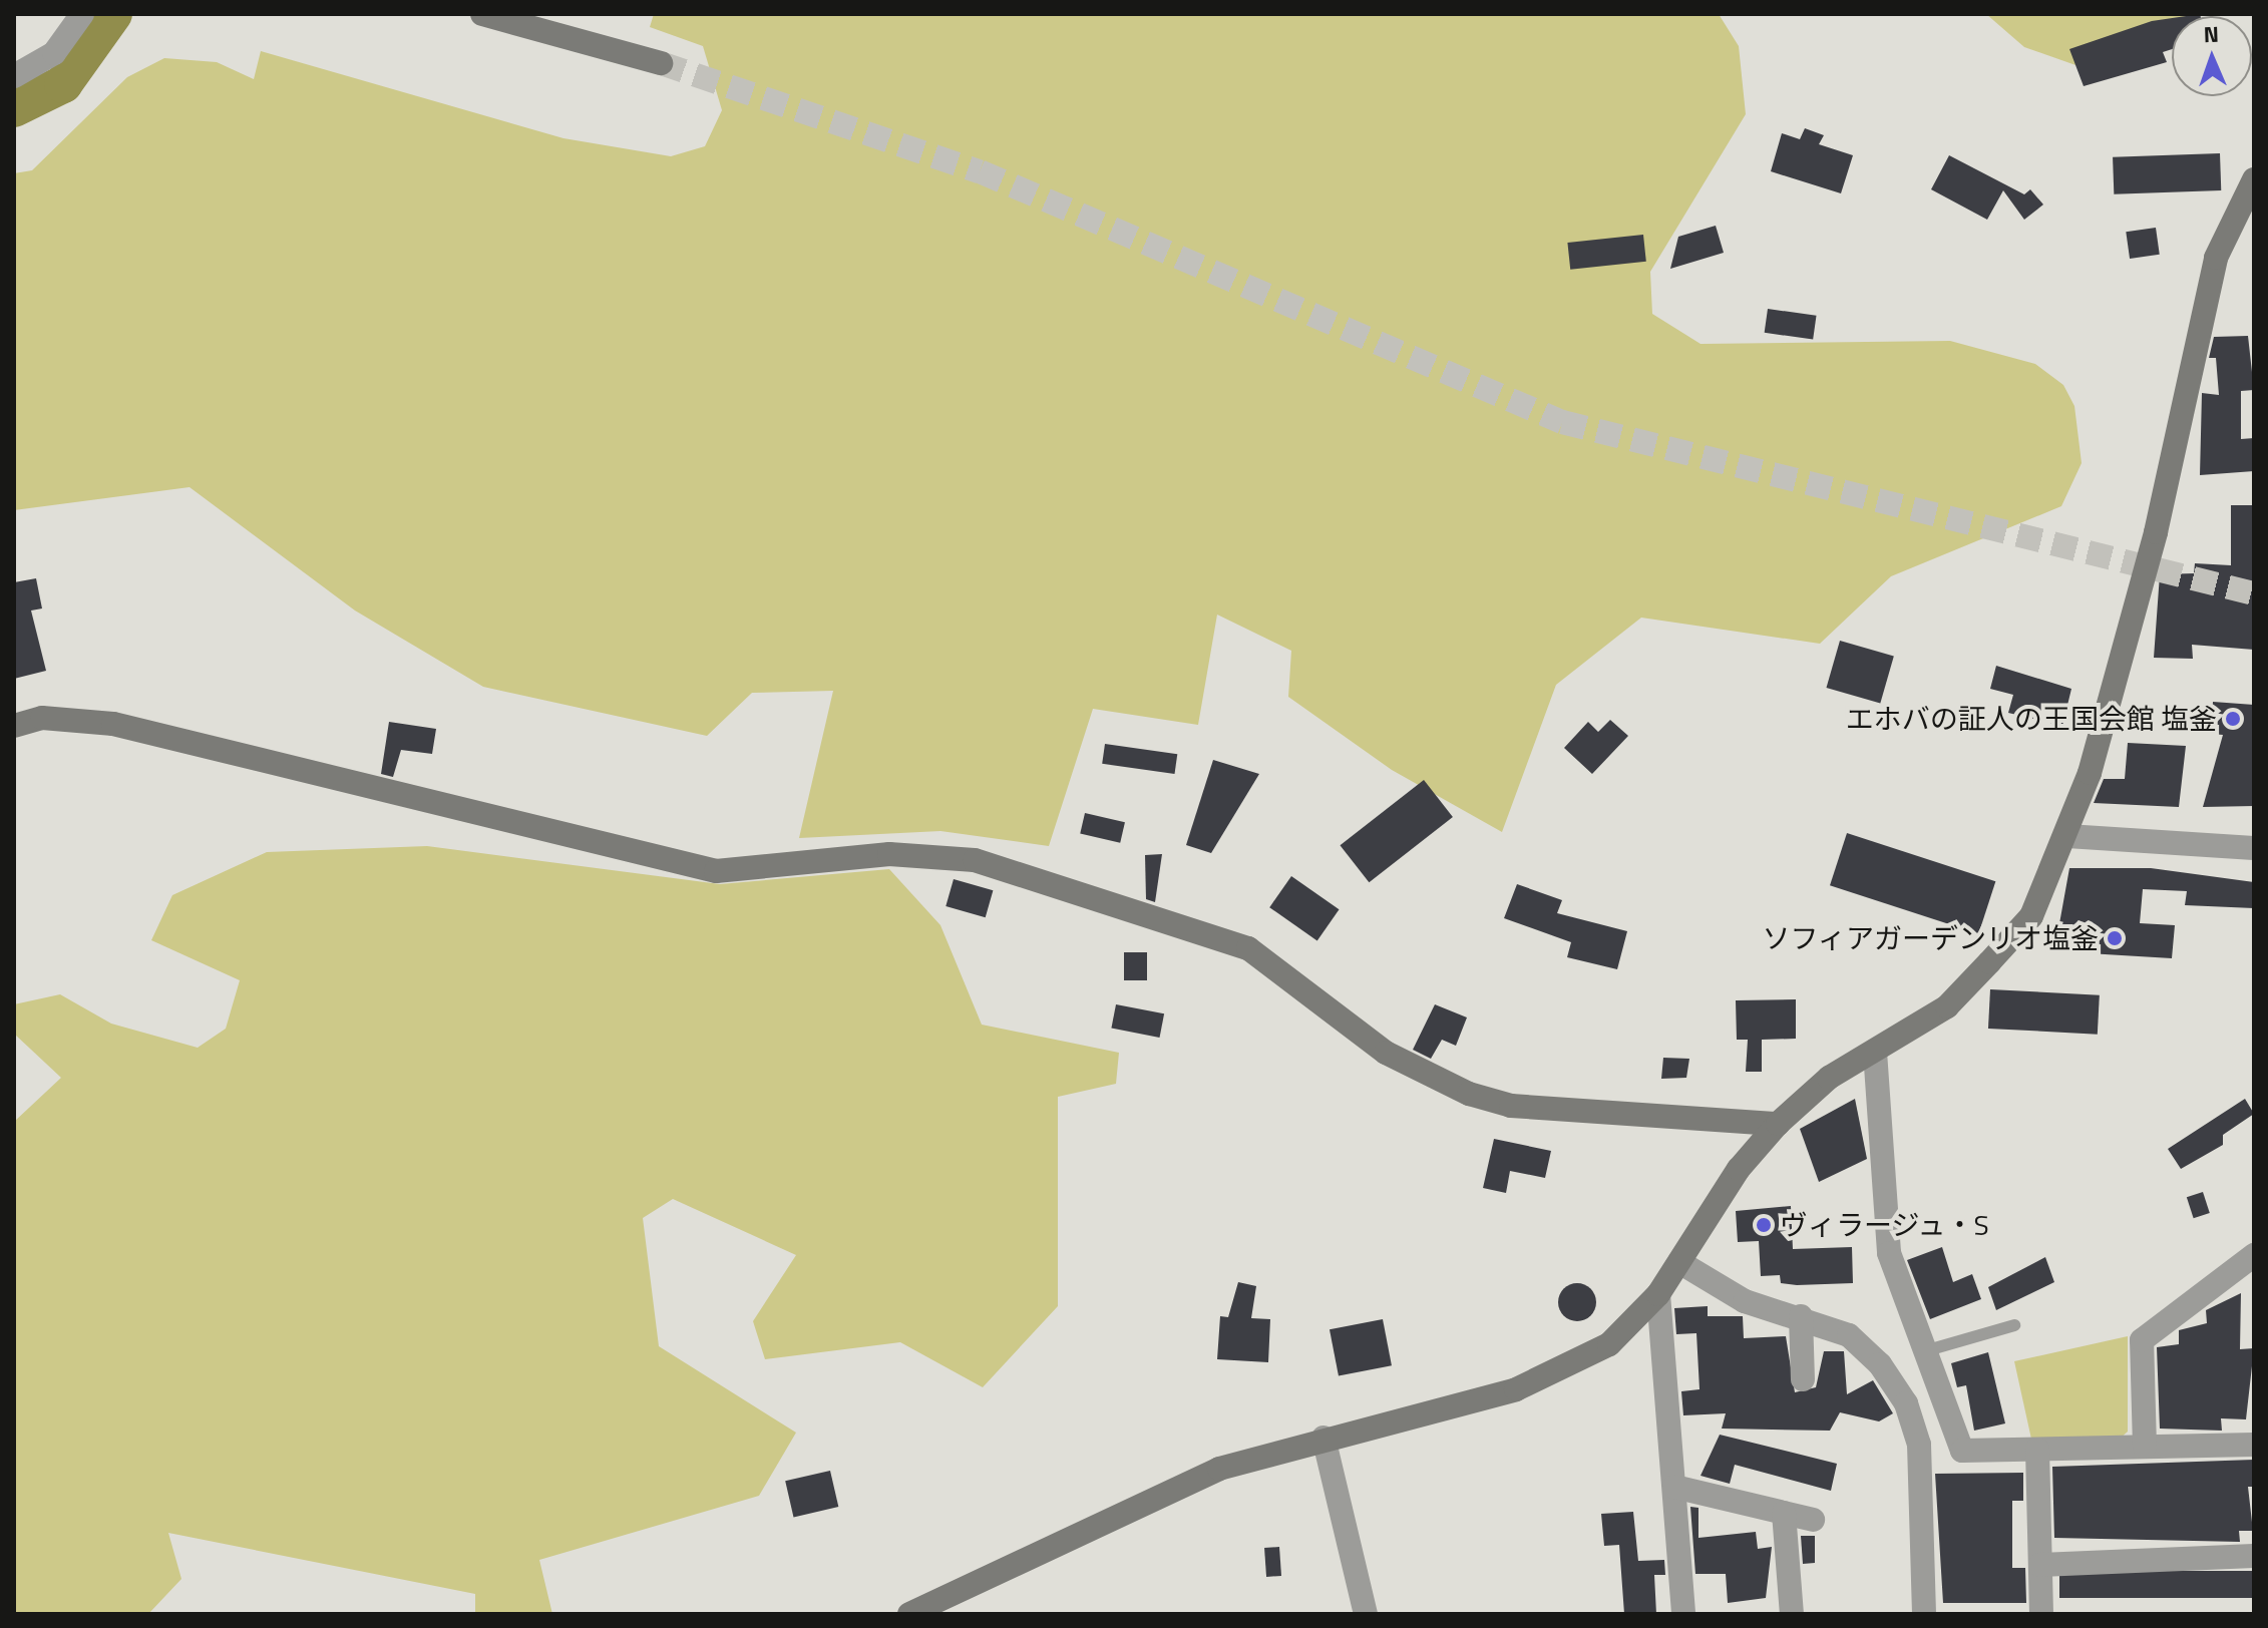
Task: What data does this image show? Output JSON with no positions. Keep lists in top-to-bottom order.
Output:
{
  "places": ["エホバの証人の王国会館 塩釜", "ソフィアガーデンリオ塩釜", "ヴィラージュ・S"],
  "north": "top"
}
